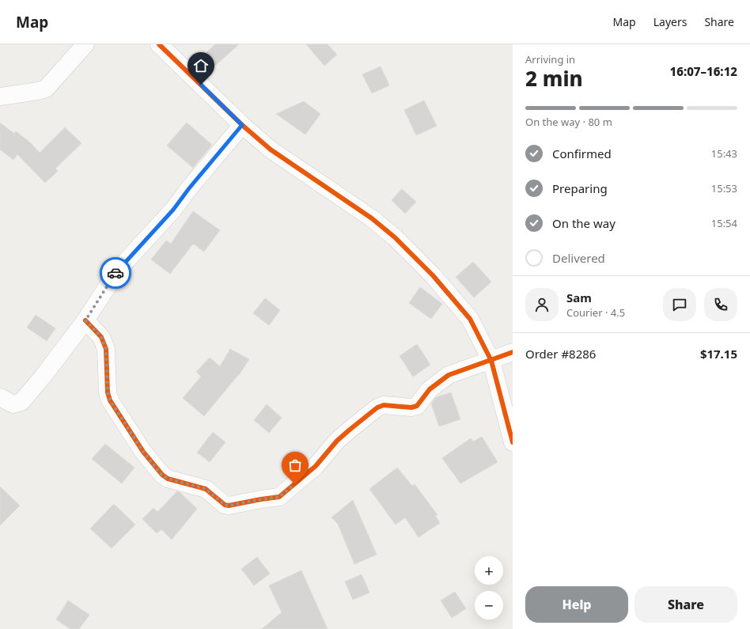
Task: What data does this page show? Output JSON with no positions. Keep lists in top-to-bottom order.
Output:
{
  "page": {
    "header": "Map",
    "nav": ["Map", "Layers", "Share"],
    "heading": ["2 min", "Arriving in", "16:07–16:12"],
    "panel": [
      "Sam",
      "Courier · 4.5",
      "Order #8286",
      "$17.15"
    ],
    "bar": "On the way · 80 m",
    "list": [
      ["Confirmed", "15:43"],
      ["Preparing", "15:53"],
      ["On the way", "15:54"],
      "Delivered"
    ],
    "map_buttons": ["+", "−"],
    "buttons": ["Help", "Share"]
  }
}
